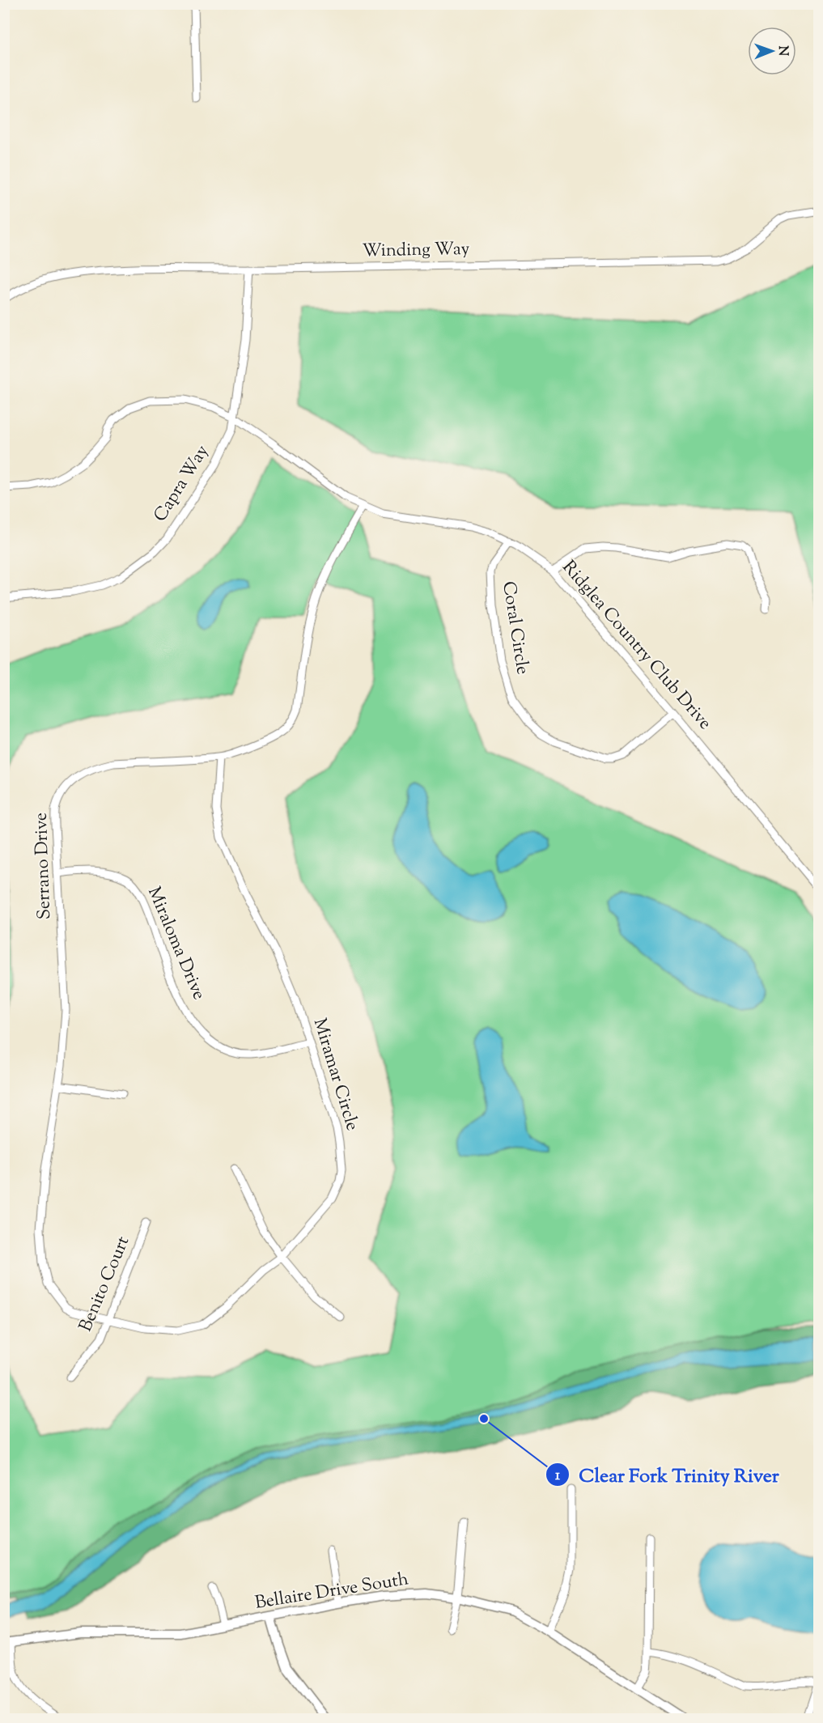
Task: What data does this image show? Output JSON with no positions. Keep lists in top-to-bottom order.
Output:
{
  "streets": {
    "street": [
      "Winding Way",
      "Capra Way",
      "Coral Circle",
      "Ridglea Country Club Drive",
      "Serrano Drive",
      "Miraloma Drive",
      "Miramar Circle",
      "Benito Court",
      "Bellaire Drive South"
    ]
  },
  "crossings": [
    ["Winding Way", "Capra Way"],
    ["Capra Way", "Ridglea Country Club Drive"],
    ["Coral Circle", "Ridglea Country Club Drive"],
    ["Ridglea Country Club Drive", "Serrano Drive"],
    ["Serrano Drive", "Miraloma Drive"],
    ["Serrano Drive", "Miramar Circle"],
    ["Serrano Drive", "Benito Court"],
    ["Miraloma Drive", "Miramar Circle"],
    ["Miramar Circle", "Benito Court"]
  ],
  "places": ["Clear Fork Trinity River"],
  "north": "right"
}
